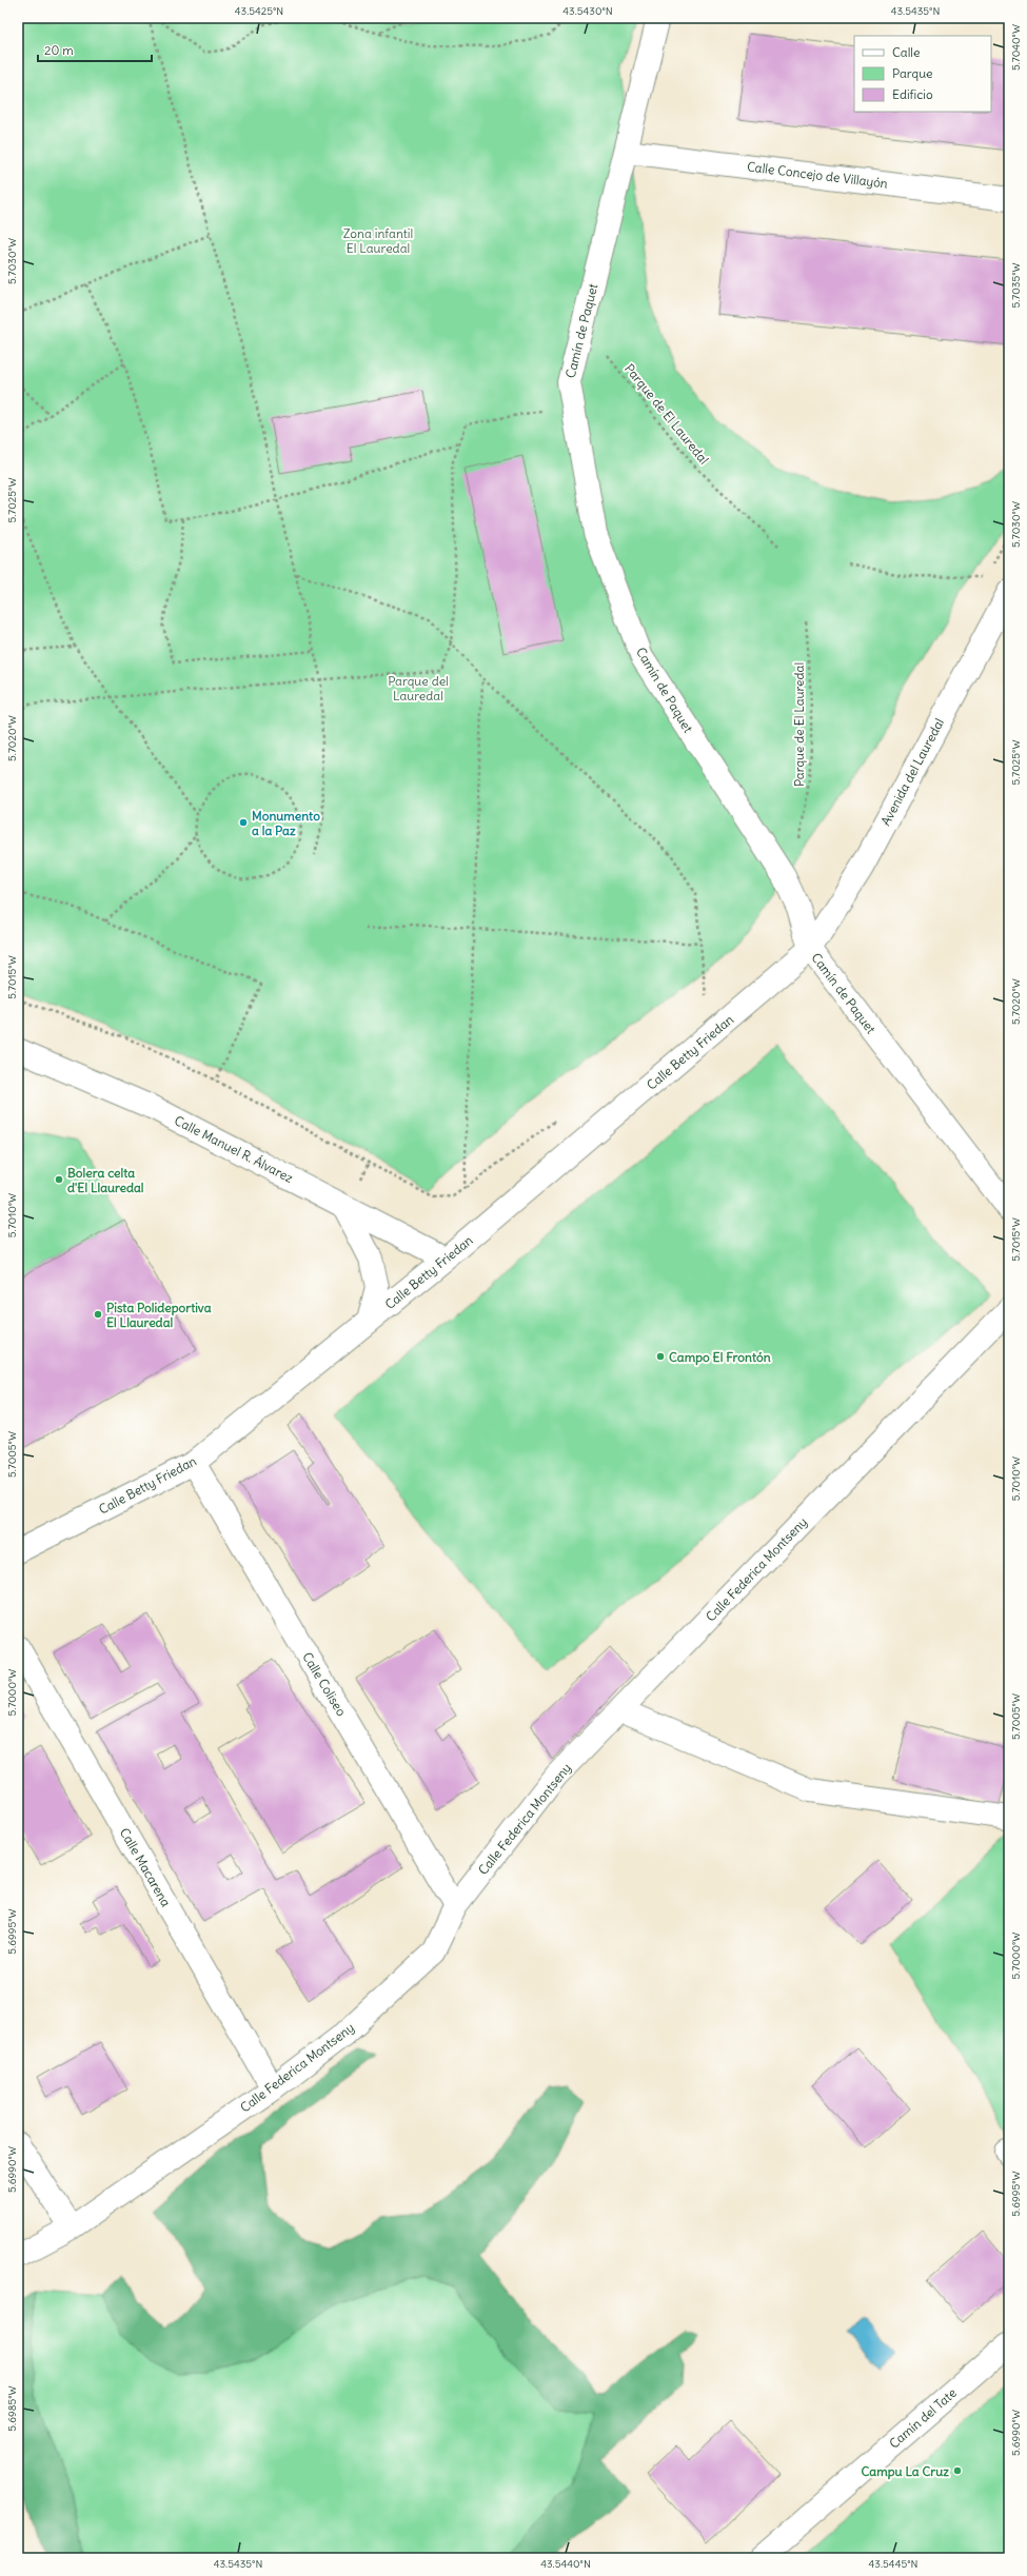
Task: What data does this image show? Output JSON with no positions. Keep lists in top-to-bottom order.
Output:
{
  "streets": {
    "street": [
      "Calle Concejo de Villayón",
      "Camín de Paquet",
      "Avenida del Lauredal",
      "Calle Betty Friedan",
      "Calle Manuel R. Álvarez",
      "Calle Federica Montseny",
      "Calle Coliseo",
      "Calle Macarena",
      "Camín del Tate"
    ],
    "path": ["Parque de El Lauredal"]
  },
  "crossings": [
    ["Calle Concejo de Villayón", "Camín de Paquet"],
    ["Camín de Paquet", "Parque de El Lauredal"],
    ["Camín de Paquet", "Avenida del Lauredal"],
    ["Camín de Paquet", "Calle Betty Friedan"],
    ["Avenida del Lauredal", "Calle Betty Friedan"],
    ["Calle Betty Friedan", "Calle Manuel R. Álvarez"],
    ["Calle Betty Friedan", "Calle Coliseo"],
    ["Calle Federica Montseny", "Calle Coliseo"],
    ["Calle Federica Montseny", "Calle Macarena"]
  ],
  "parks": ["Zona infantil El Lauredal", "Parque del Lauredal"],
  "places": [
    "Monumento a la Paz",
    "Bolera celta d'El Llauredal",
    "Pista Polideportiva El Llauredal",
    "Campo El Frontón",
    "Campu La Cruz"
  ],
  "legend": ["Calle", "Parque", "Edificio"],
  "scale_bar": "20 m",
  "coordinates": [
    "43.5425°N",
    "43.5430°N",
    "43.5435°N",
    "5.7040°W",
    "5.7030°W",
    "5.7035°W",
    "5.7025°W",
    "5.7020°W",
    "5.7015°W",
    "5.7010°W",
    "5.7005°W",
    "5.7000°W",
    "5.6995°W",
    "5.6990°W",
    "5.6985°W",
    "43.5440°N",
    "43.5445°N"
  ]
}
